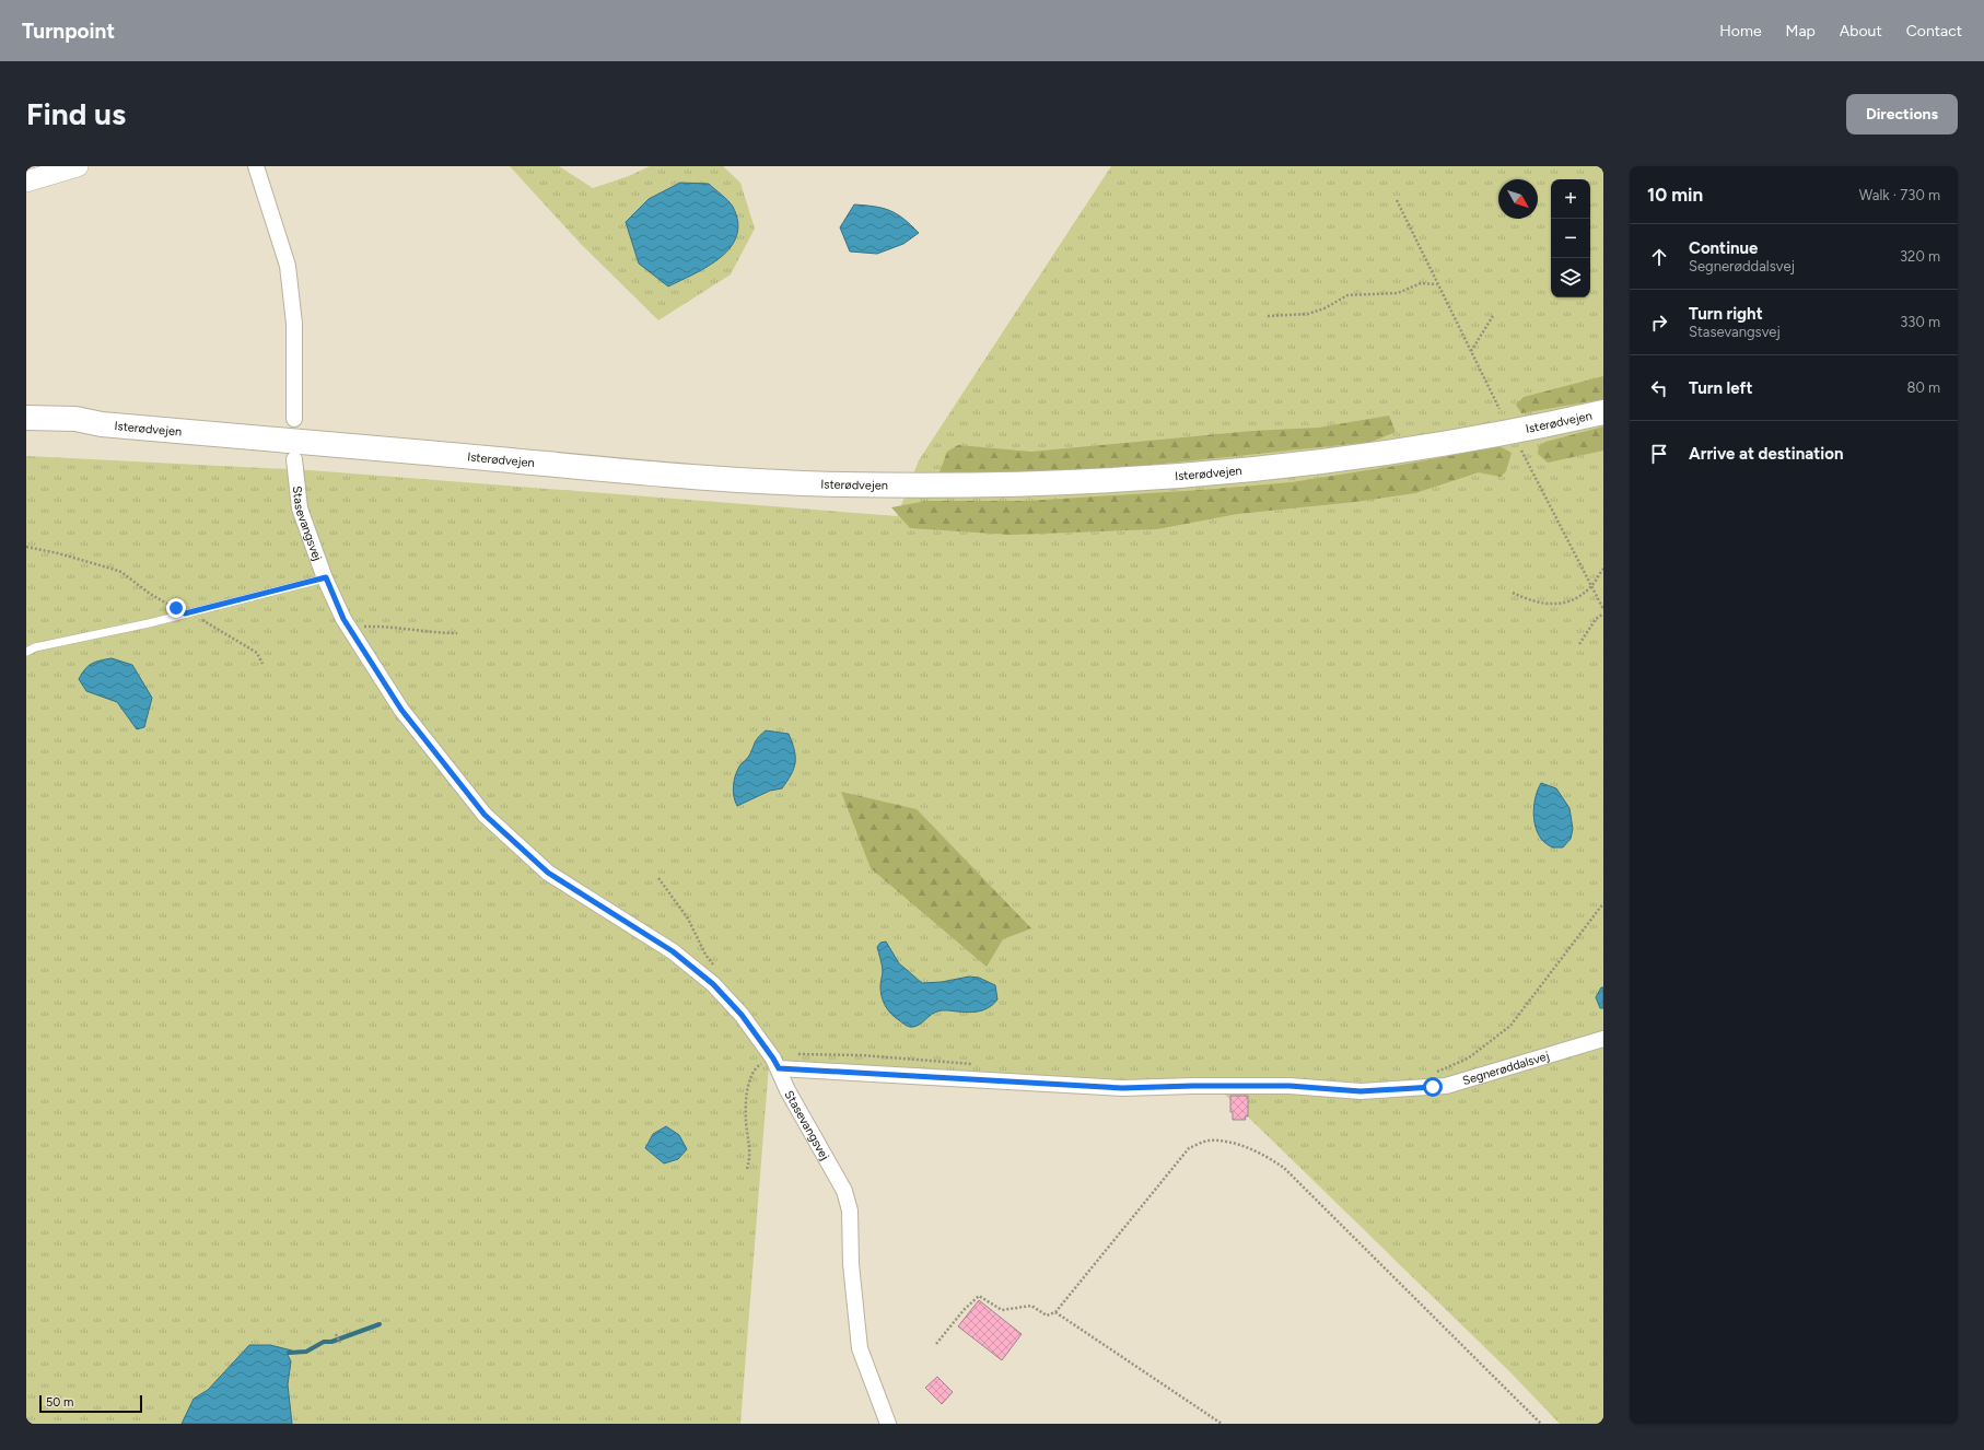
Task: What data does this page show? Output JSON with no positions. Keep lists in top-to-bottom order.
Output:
{
  "streets": {
    "highway": ["Isterødvejen"],
    "street": ["Stasevangsvej", "Segnerøddalsvej"]
  },
  "crossings": [
    ["Stasevangsvej", "Segnerøddalsvej"]
  ],
  "scale_bar": "50 m",
  "north": "bottom right",
  "page": {
    "header": "Turnpoint",
    "nav": [
      "Home",
      "Map",
      "About",
      "Contact"
    ],
    "buttons": "Directions",
    "title": "Find us",
    "heading": ["10 min", "Walk · 730 m"],
    "map_buttons": ["+", "−"],
    "list": [
      ["Continue", "Segnerøddalsvej", "320 m"],
      ["Turn right", "Stasevangsvej", "330 m"],
      ["Turn left", "80 m"],
      "Arrive at destination"
    ],
    "scale": "50 m"
  }
}
